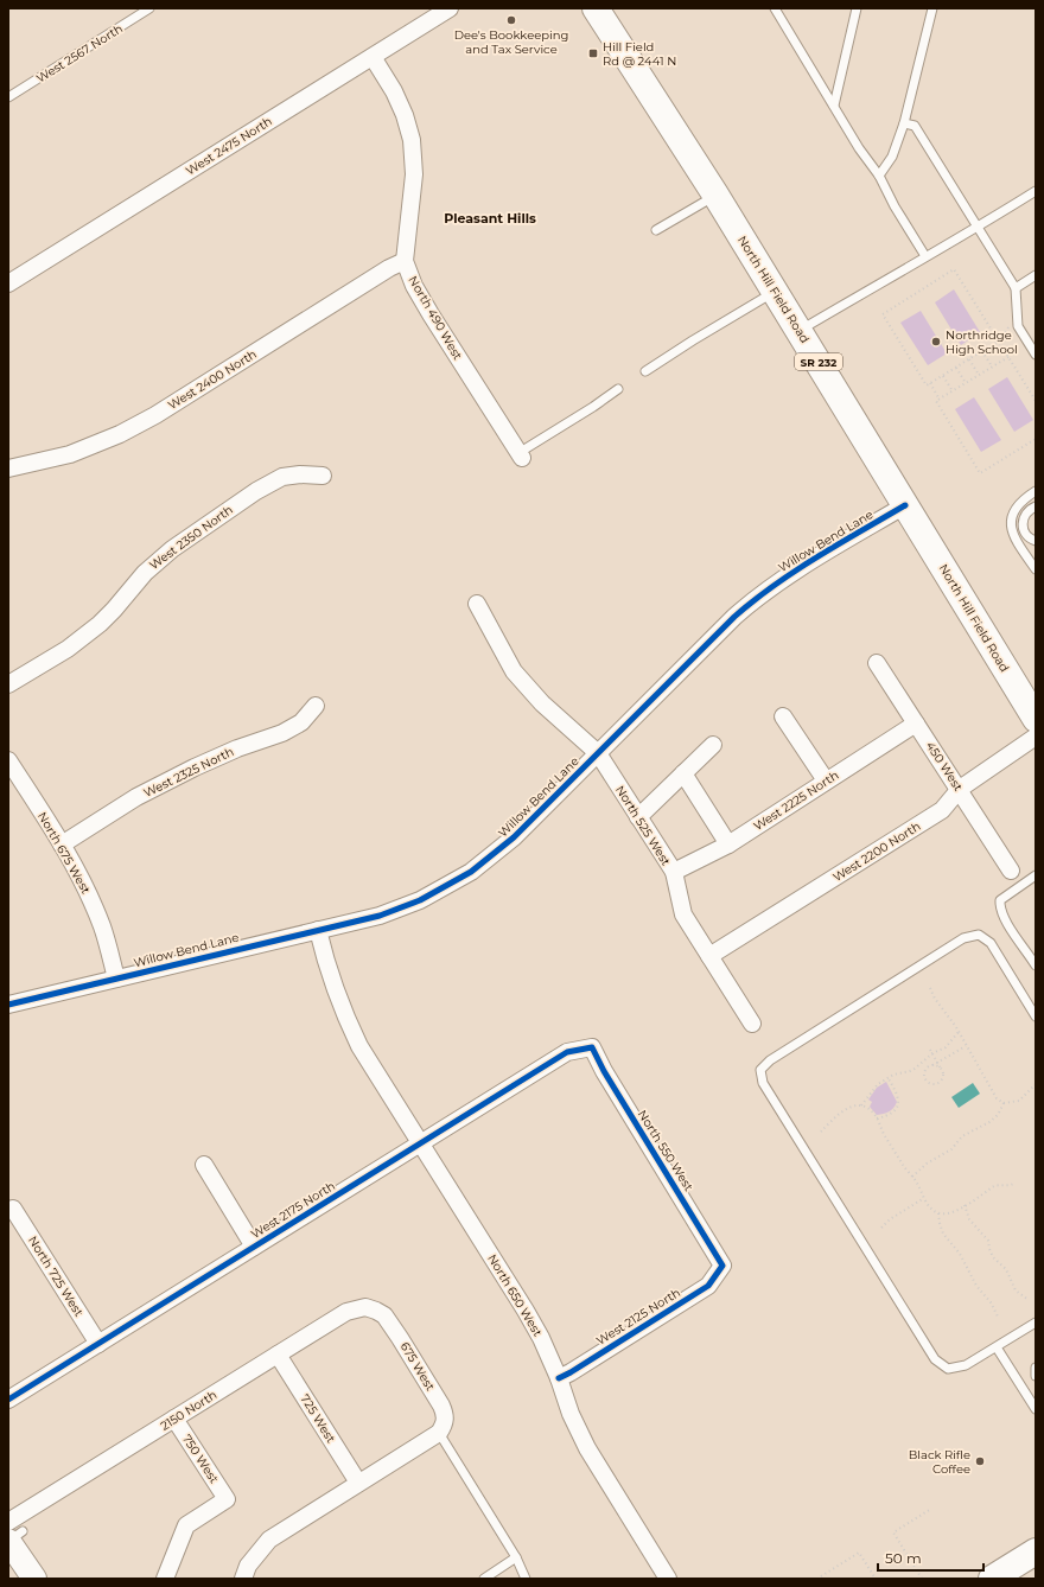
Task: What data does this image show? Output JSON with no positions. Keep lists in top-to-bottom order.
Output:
{
  "streets": {
    "main road": ["North Hill Field Road", "SR 232"],
    "street": [
      "West 2475 North",
      "North 490 West",
      "West 2400 North",
      "West 2350 North",
      "Willow Bend Lane",
      "450 West",
      "West 2325 North",
      "West 2225 North",
      "North 525 West",
      "West 2200 North",
      "North 675 West",
      "North 550 West",
      "West 2175 North",
      "North 725 West",
      "North 650 West",
      "West 2125 North",
      "675 West",
      "2150 North",
      "725 West",
      "750 West"
    ],
    "lane": ["West 2567 North"]
  },
  "crossings": [
    ["West 2475 North", "North 490 West"],
    ["North Hill Field Road", "Willow Bend Lane"],
    ["North 490 West", "West 2400 North"],
    ["Willow Bend Lane", "North 525 West"],
    ["Willow Bend Lane", "North 675 West"],
    ["Willow Bend Lane", "North 650 West"],
    ["450 West", "West 2225 North"],
    ["450 West", "West 2200 North"],
    ["West 2325 North", "North 675 West"],
    ["West 2225 North", "North 525 West"],
    ["North 525 West", "West 2200 North"],
    ["North 550 West", "West 2175 North"],
    ["North 550 West", "West 2125 North"],
    ["West 2175 North", "North 725 West"],
    ["West 2175 North", "North 650 West"],
    ["North 650 West", "West 2125 North"],
    ["675 West", "2150 North"],
    ["2150 North", "725 West"],
    ["2150 North", "750 West"]
  ],
  "districts": ["Pleasant Hills"],
  "places": {
    "other": ["Dee's Bookkeeping and Tax Service", "Northridge High School", "Black Rifle Coffee"],
    "transit": ["Hill Field Rd @ 2441 N"]
  },
  "scale_bar": "50 m"
}
